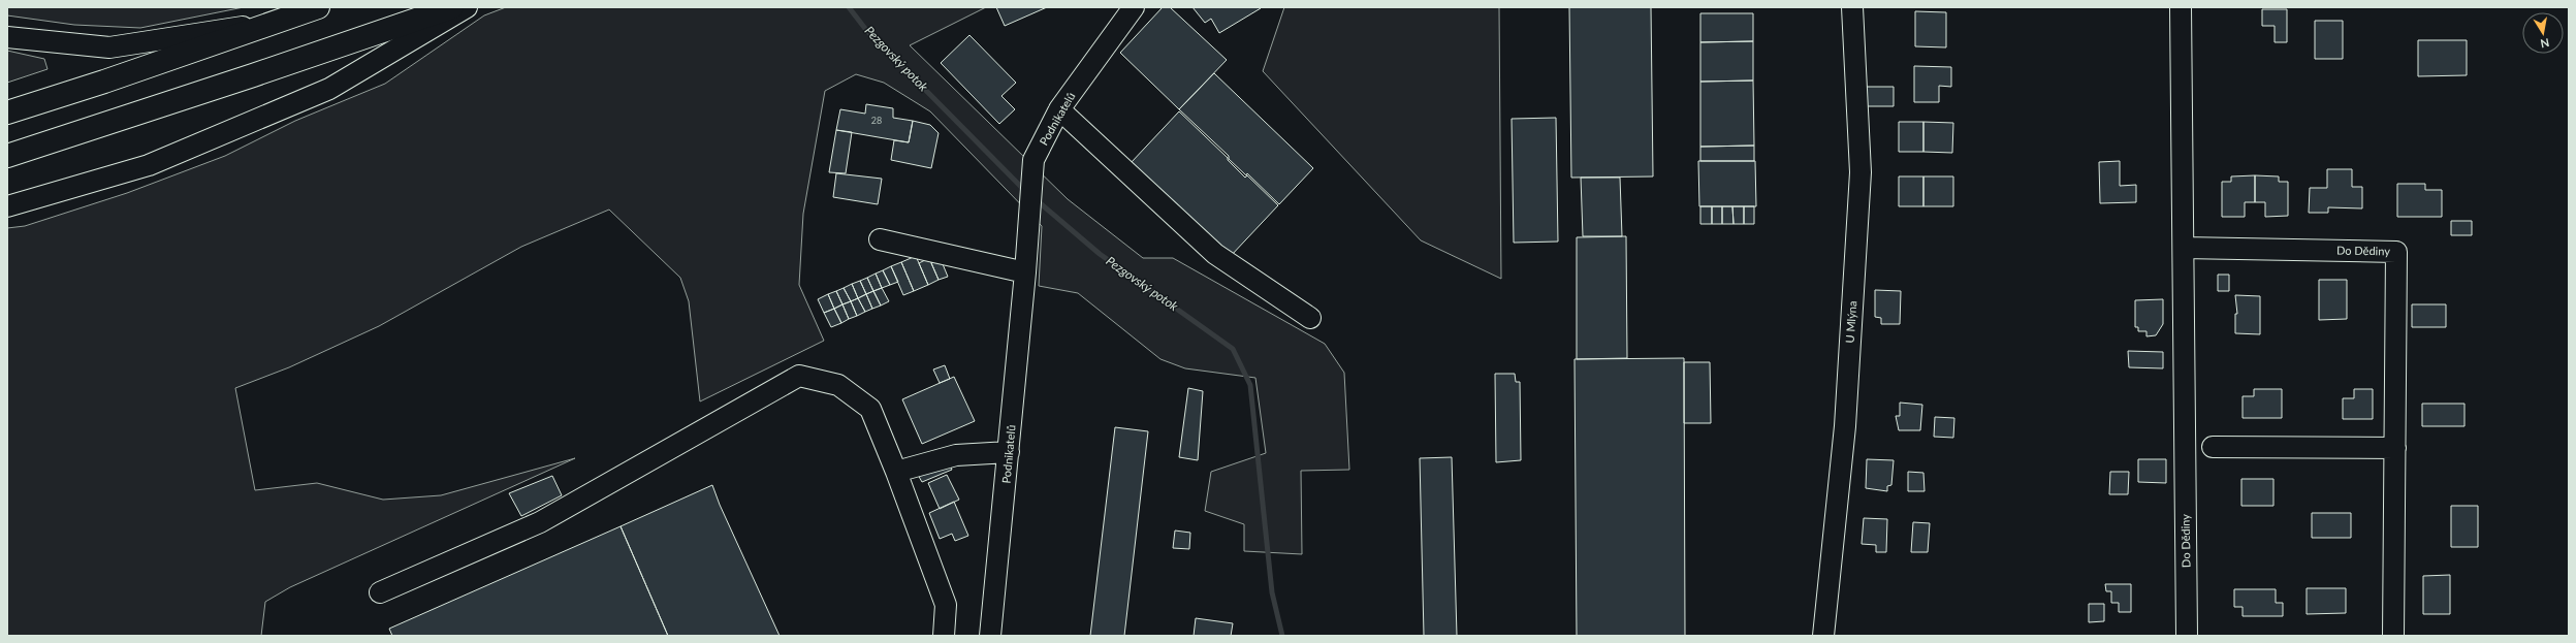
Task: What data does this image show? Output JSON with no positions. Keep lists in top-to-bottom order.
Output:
{
  "streets": {
    "street": ["Podnikatelů", "Do Dědiny", "U Mlýna"]
  },
  "water": ["Pezgovský potok"],
  "house_numbers": ["28"],
  "north": "bottom"
}
